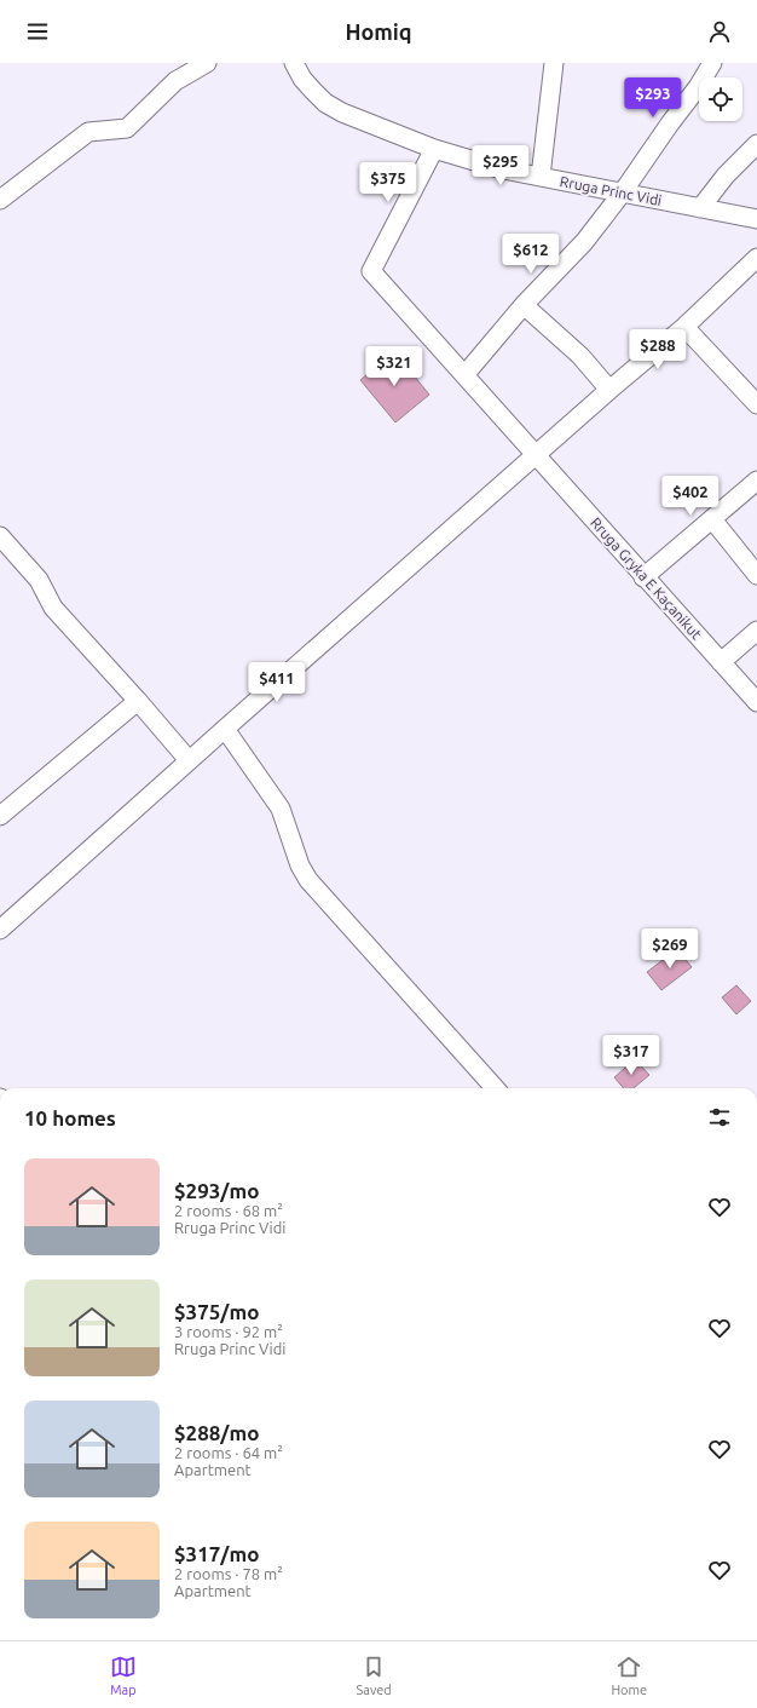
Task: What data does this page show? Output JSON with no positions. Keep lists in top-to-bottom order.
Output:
{
  "streets": {
    "street": ["Rruga Princ Vidi", "Rruga Gryka E Kaçanikut"]
  },
  "crossings": [
    ["Rruga Princ Vidi", "Rruga Gryka E Kaçanikut"]
  ],
  "page": {
    "header": "Homiq",
    "price": [
      "$293",
      "$295",
      "$375",
      "$612",
      "$288",
      "$321",
      "$402",
      "$411",
      "$269",
      "$317"
    ],
    "heading": "10 homes",
    "list": [
      {
        "name": "$293/mo",
        "note": "2 rooms · 68 m² · Rruga Princ Vidi"
      },
      {
        "name": "$375/mo",
        "note": "3 rooms · 92 m² · Rruga Princ Vidi"
      },
      {
        "name": "$288/mo",
        "note": "2 rooms · 64 m² · Apartment"
      },
      {
        "name": "$317/mo",
        "note": "2 rooms · 78 m² · Apartment"
      }
    ],
    "tabs": ["Map", "Saved", "Home"]
  }
}
